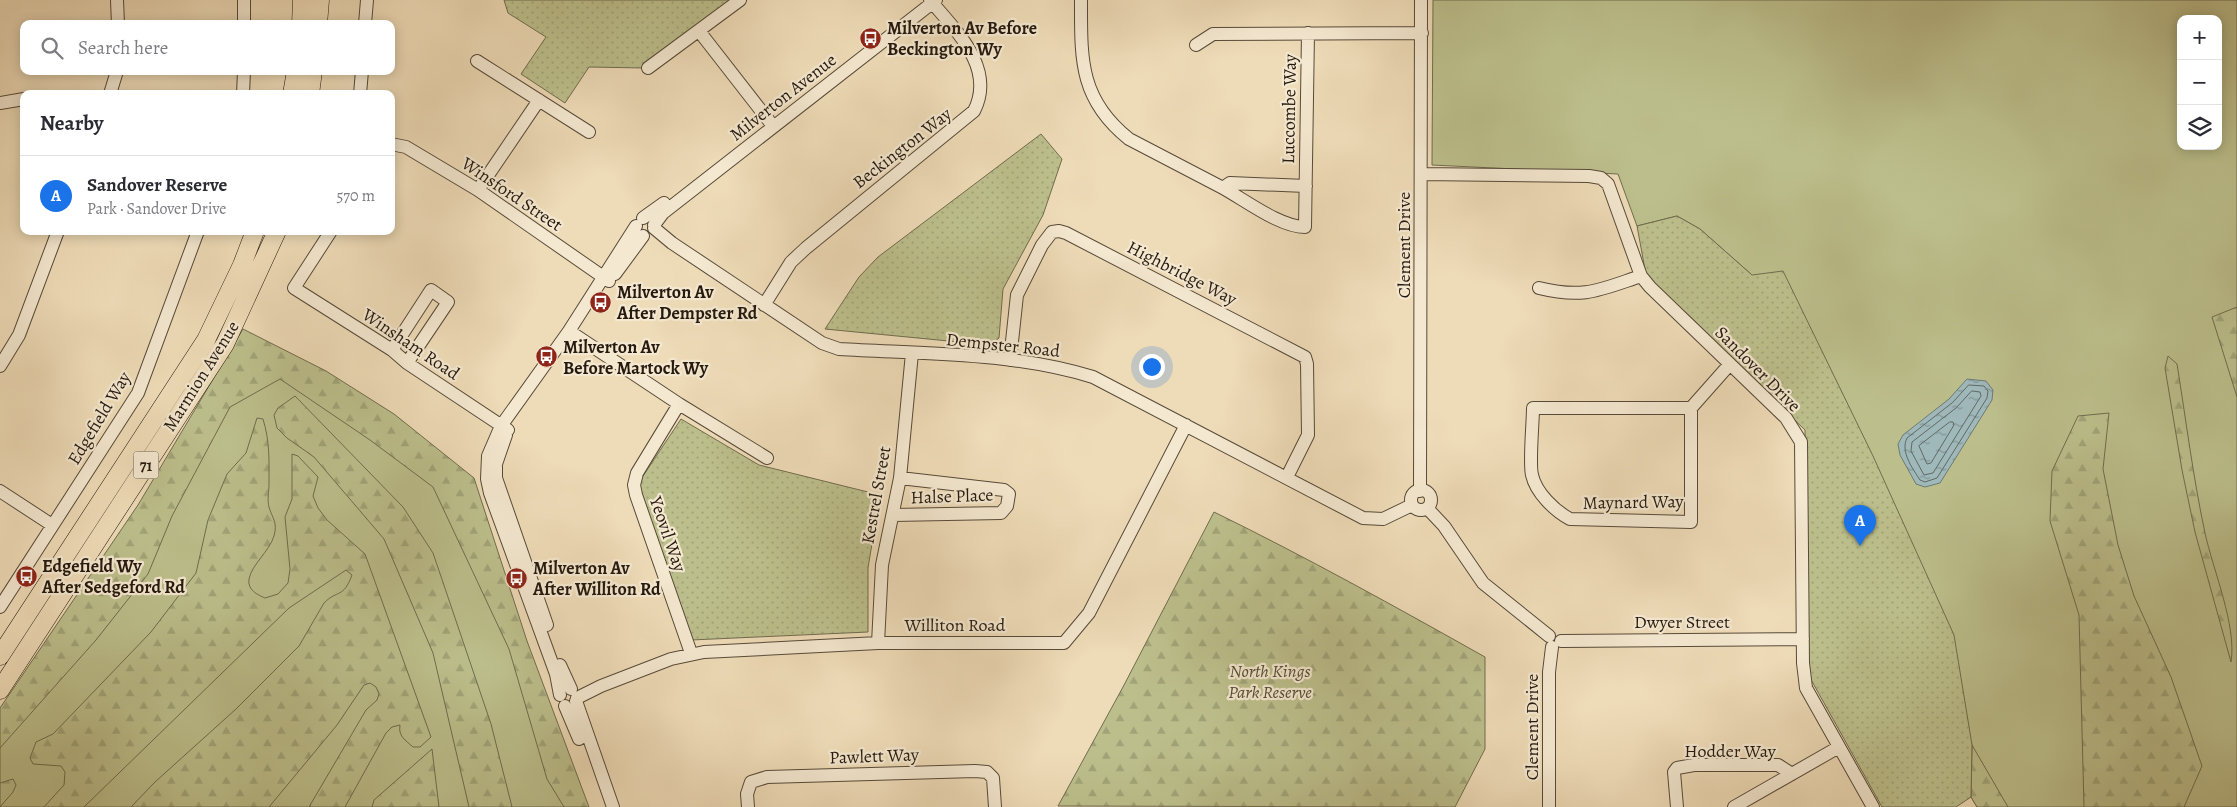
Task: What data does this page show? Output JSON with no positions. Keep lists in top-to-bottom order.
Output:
{
  "streets": {
    "highway": ["Marmion Avenue", "71"],
    "street": [
      "Milverton Avenue",
      "Luccombe Way",
      "Beckington Way",
      "Winsford Street",
      "Clement Drive",
      "Highbridge Way",
      "Winsham Road",
      "Dempster Road",
      "Sandover Drive",
      "Edgefield Way",
      "Kestrel Street",
      "Halse Place",
      "Maynard Way",
      "Yeovil Way",
      "Dwyer Street",
      "Williton Road",
      "Hodder Way",
      "Pawlett Way"
    ]
  },
  "crossings": [
    ["Milverton Avenue", "Beckington Way"],
    ["Milverton Avenue", "Winsford Street"],
    ["Milverton Avenue", "Winsham Road"],
    ["Milverton Avenue", "Dempster Road"],
    ["Milverton Avenue", "Williton Road"],
    ["Beckington Way", "Dempster Road"],
    ["Clement Drive", "Dempster Road"],
    ["Clement Drive", "Sandover Drive"],
    ["Clement Drive", "Dwyer Street"],
    ["Highbridge Way", "Dempster Road"],
    ["Dempster Road", "Kestrel Street"],
    ["Dempster Road", "Williton Road"],
    ["Sandover Drive", "Dwyer Street"],
    ["Sandover Drive", "Hodder Way"],
    ["Kestrel Street", "Halse Place"],
    ["Kestrel Street", "Williton Road"],
    ["Yeovil Way", "Williton Road"]
  ],
  "parks": ["North Kings Park Reserve"],
  "places": {
    "bus stop": [
      "Milverton Av Before Beckington Wy",
      "Milverton Av After Dempster Rd",
      "Milverton Av Before Martock Wy",
      "Edgefield Wy After Sedgeford Rd",
      "Milverton Av After Williton Rd"
    ]
  },
  "page": {
    "map_buttons": ["+", "−"],
    "search": "Search here",
    "heading": "Nearby",
    "list": [
      {
        "mark": "A",
        "name": "Sandover Reserve",
        "note": "Park · Sandover Drive",
        "value": "570 m"
      }
    ],
    "pins": "A"
  }
}
